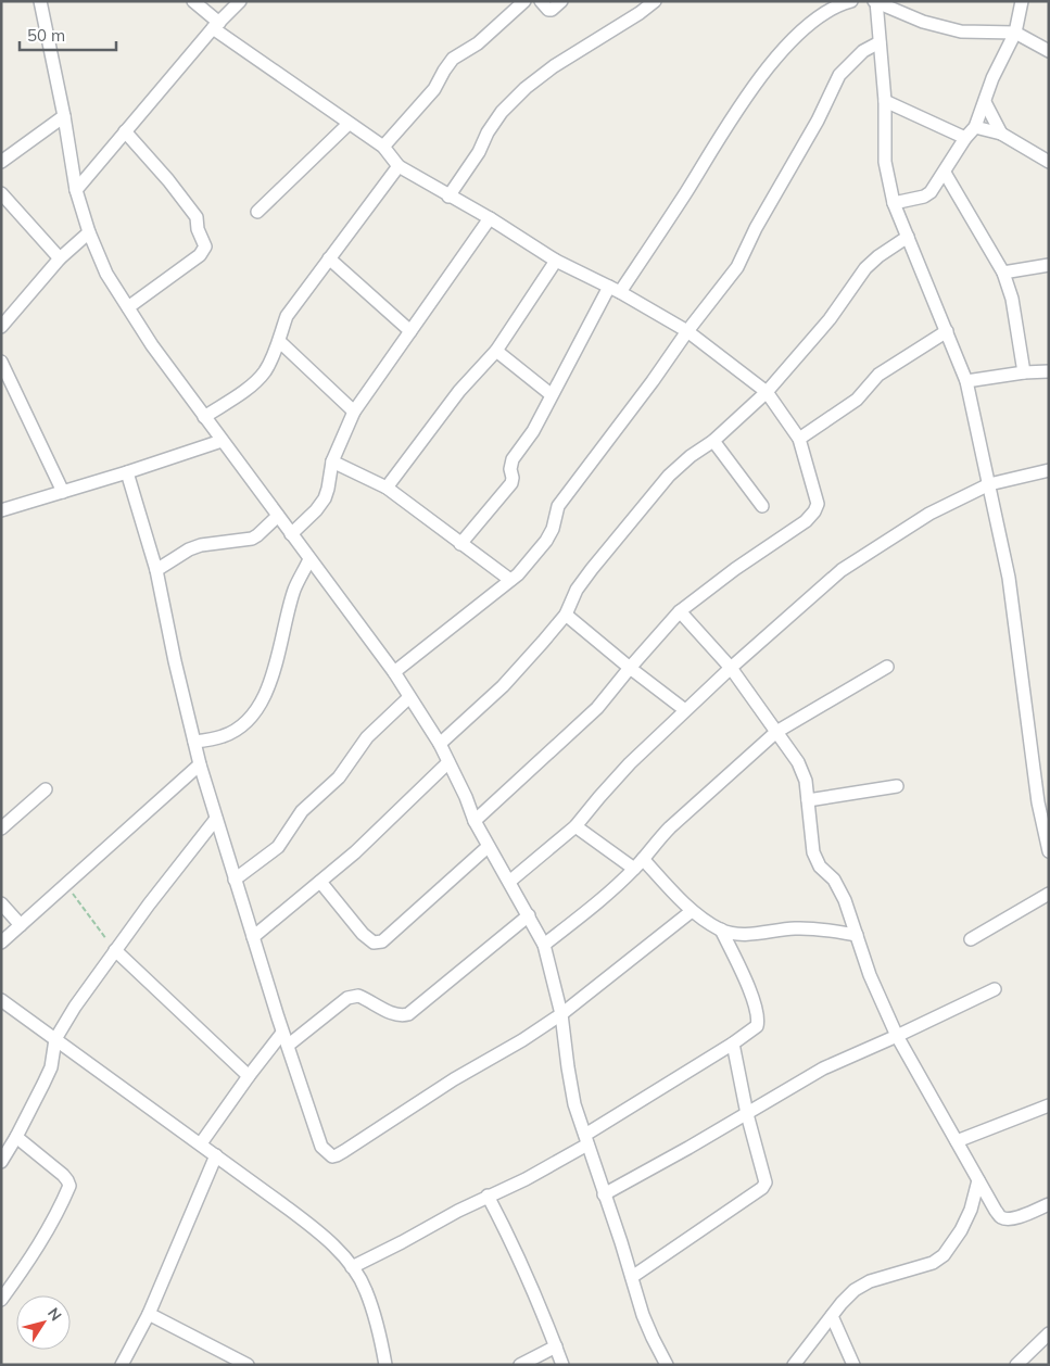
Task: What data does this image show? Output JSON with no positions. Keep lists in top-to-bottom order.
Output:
{
  "scale_bar": "50 m",
  "north": "top right"
}
